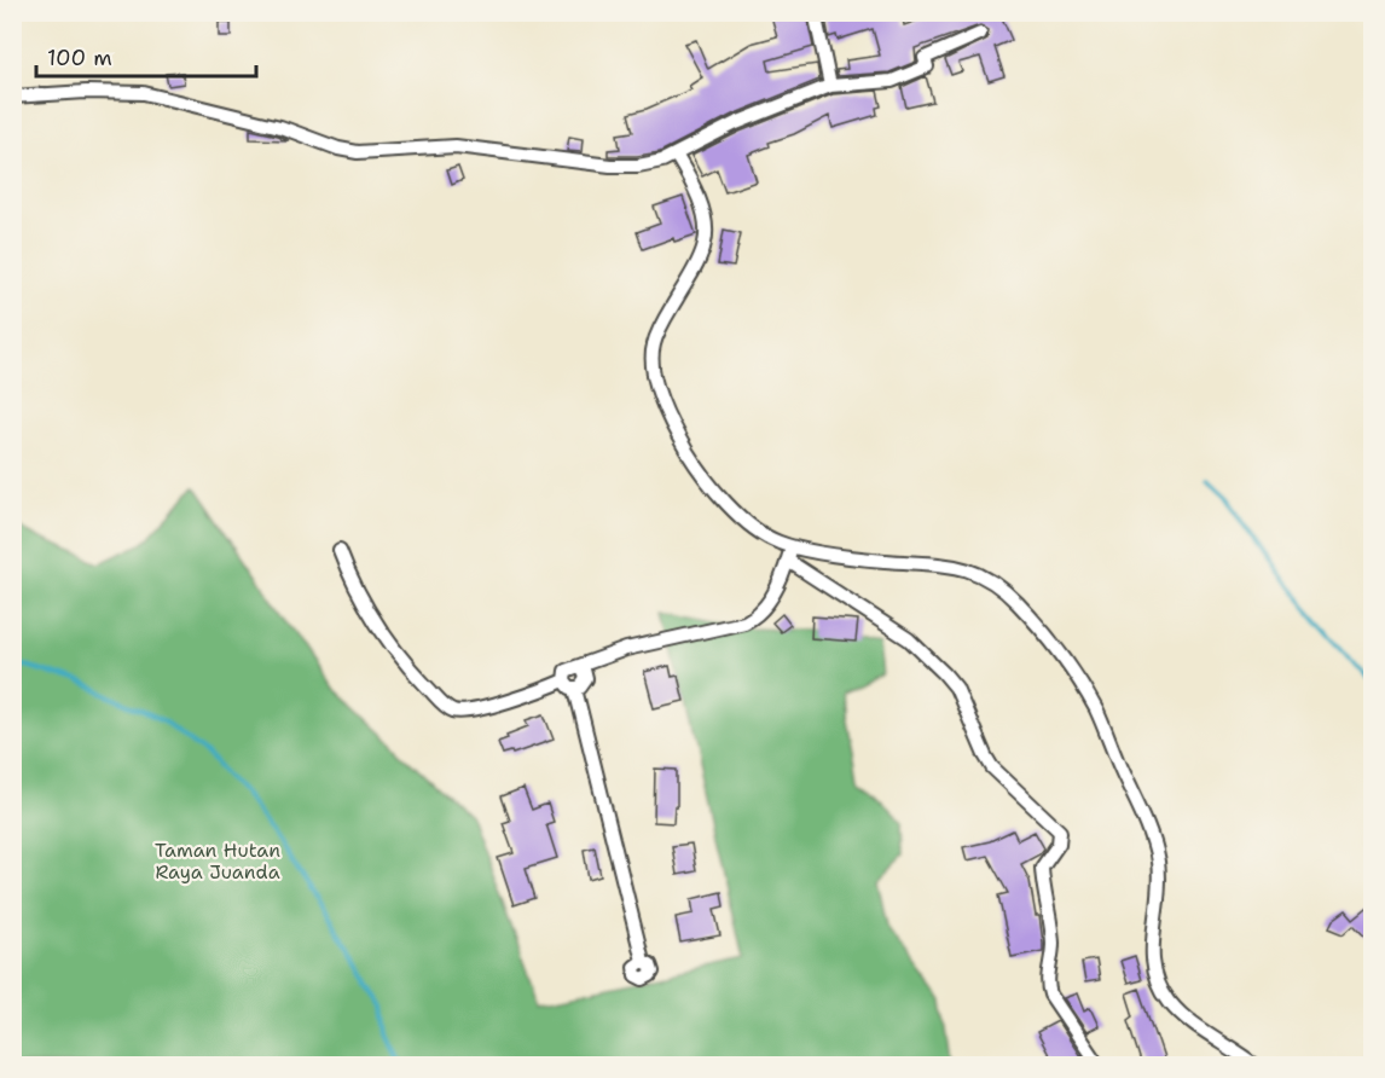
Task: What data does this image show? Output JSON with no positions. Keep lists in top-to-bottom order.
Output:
{
  "parks": ["Taman Hutan Raya Juanda"],
  "scale_bar": "100 m"
}
